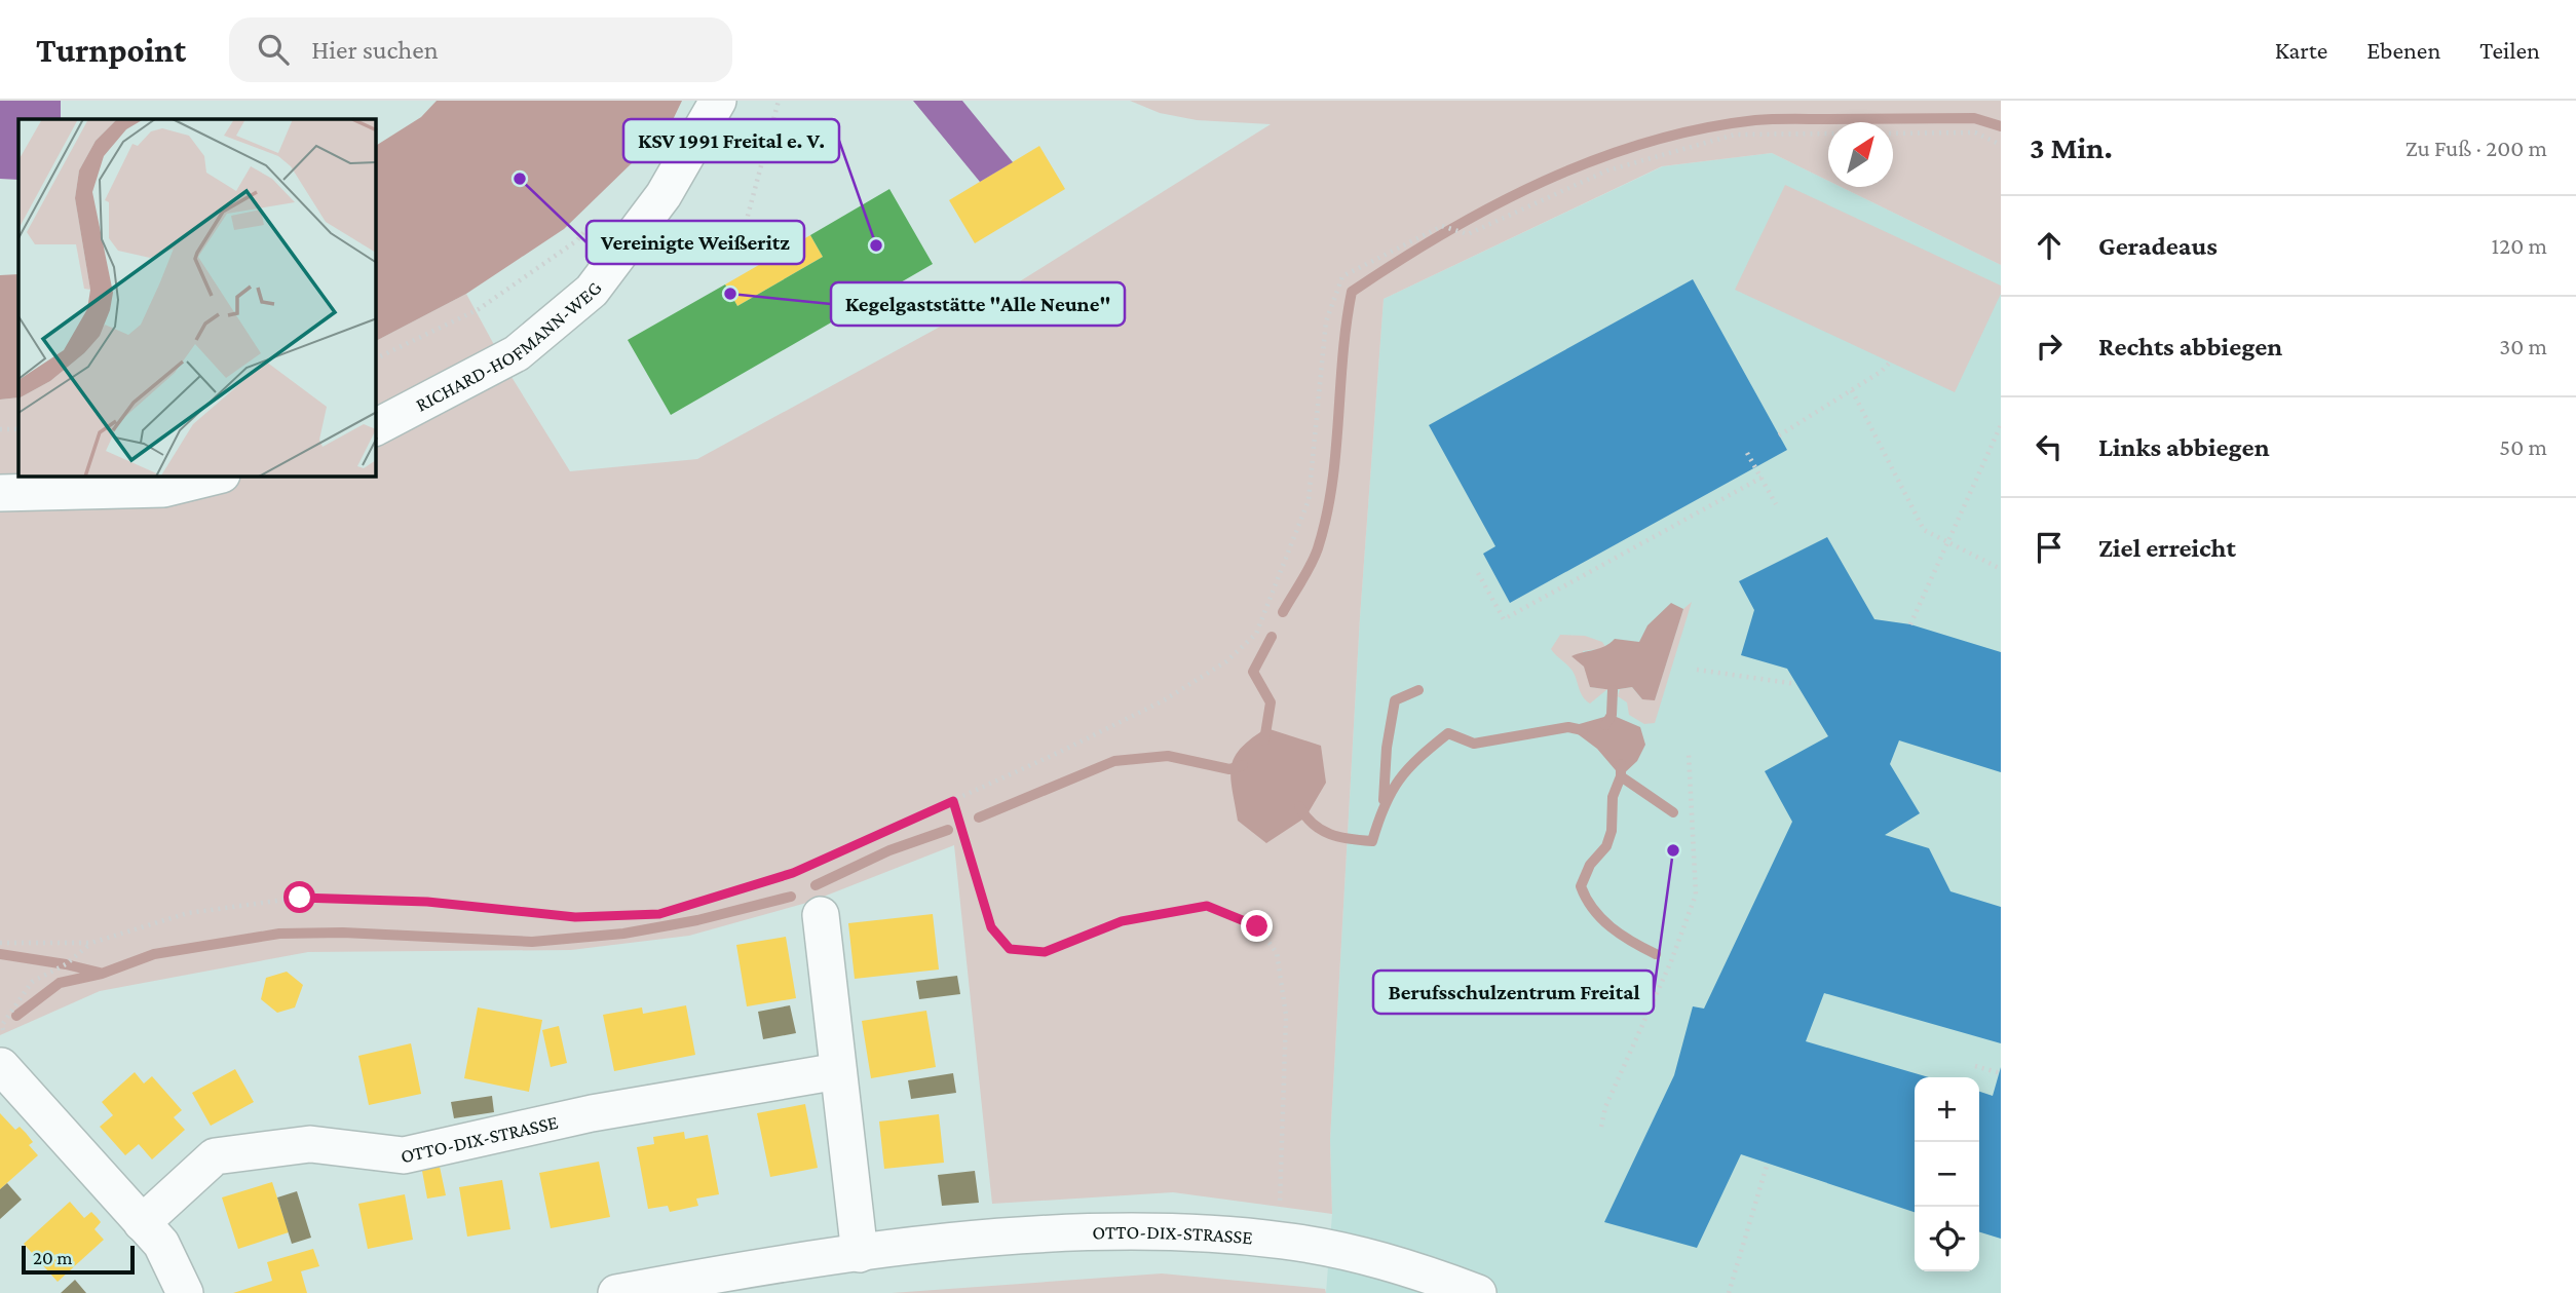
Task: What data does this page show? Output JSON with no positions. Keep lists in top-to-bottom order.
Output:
{
  "streets": {
    "street": ["RICHARD-HOFMANN-WEG", "OTTO-DIX-STRASSE"]
  },
  "places": [
    "Vereinigte Weißeritz",
    "KSV 1991 Freital e. V.",
    "Kegelgaststätte \"Alle Neune\"",
    "Berufsschulzentrum Freital"
  ],
  "scale_bar": "20 m",
  "north": "top right",
  "page": {
    "header": "Turnpoint",
    "search": "Hier suchen",
    "nav": ["Karte", "Ebenen", "Teilen"],
    "heading": ["3 Min.", "Zu Fuß · 200 m"],
    "list": [
      ["Geradeaus", "120 m"],
      ["Rechts abbiegen", "30 m"],
      ["Links abbiegen", "50 m"],
      "Ziel erreicht"
    ],
    "map_buttons": ["+", "−"],
    "scale": "20 m"
  }
}
